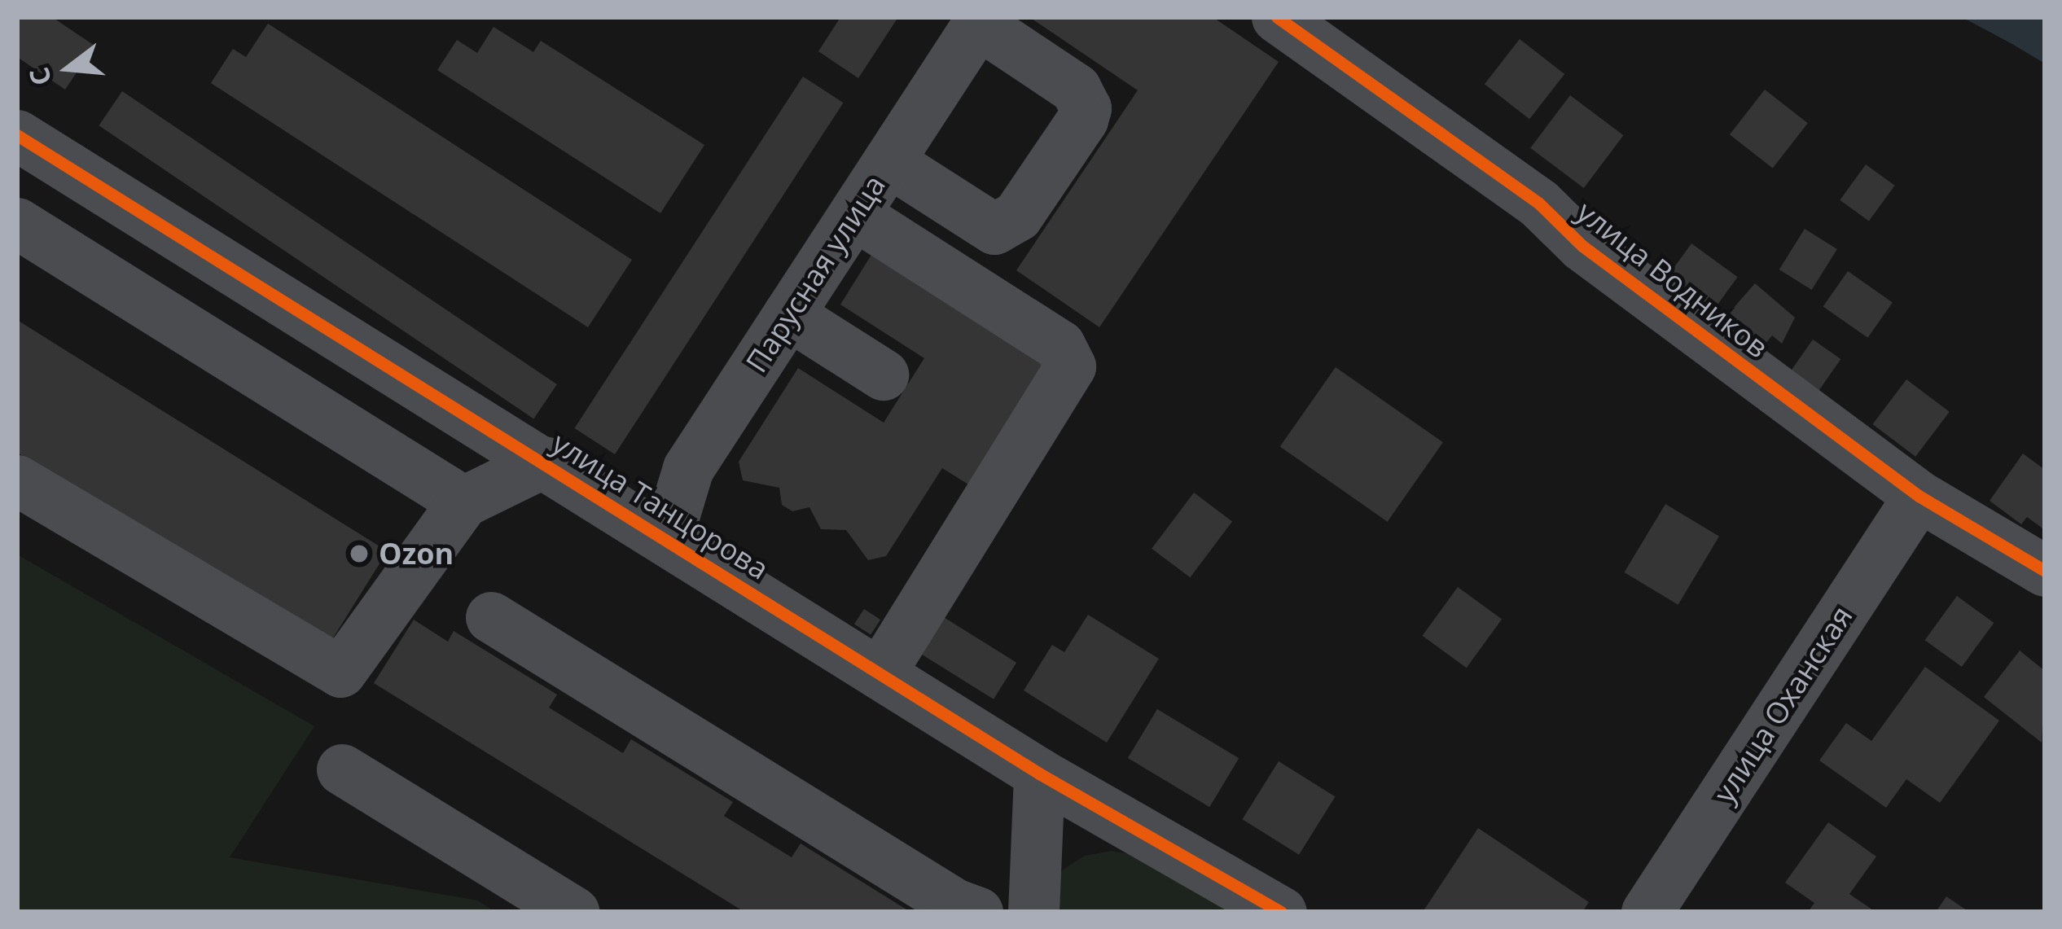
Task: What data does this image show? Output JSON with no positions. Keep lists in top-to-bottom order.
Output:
{
  "streets": {
    "street": [
      "Парусная улица",
      "улица Водников",
      "улица Танцорова",
      "улица Оханская"
    ]
  },
  "crossings": [
    ["Парусная улица", "улица Танцорова"],
    ["улица Водников", "улица Оханская"]
  ],
  "places": ["Ozon"],
  "north": "left"
}
